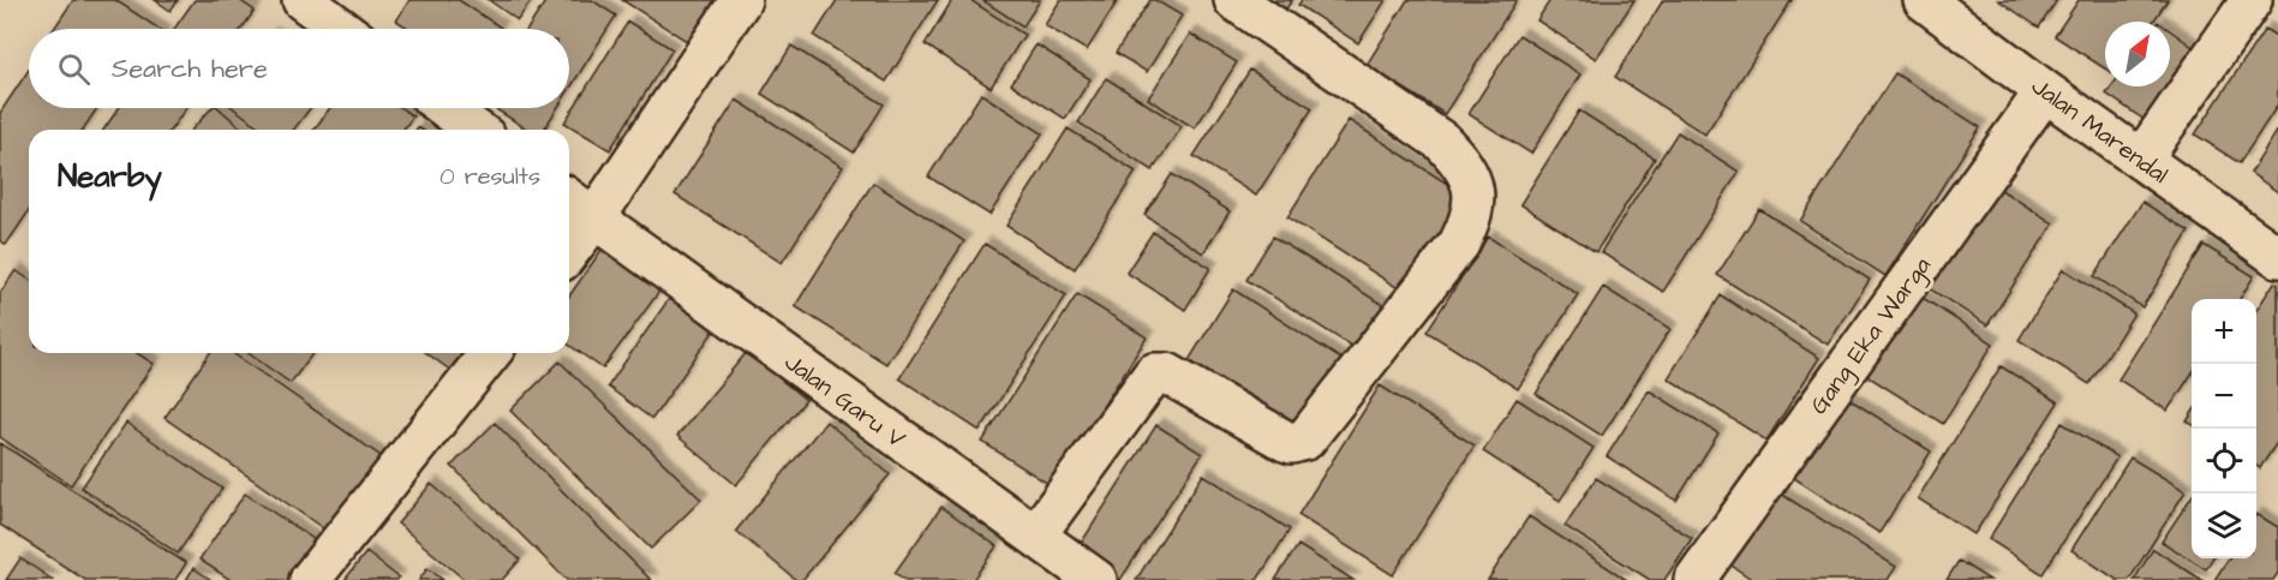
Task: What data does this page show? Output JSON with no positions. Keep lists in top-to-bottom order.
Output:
{
  "streets": {
    "street": ["Jalan Marendal", "Gang Eka Warga", "Jalan Garu V"]
  },
  "crossings": [
    ["Jalan Marendal", "Gang Eka Warga"]
  ],
  "north": "top right",
  "page": {
    "search": "Search here",
    "heading": ["Nearby", "0 results"],
    "map_buttons": ["+", "−"]
  }
}
